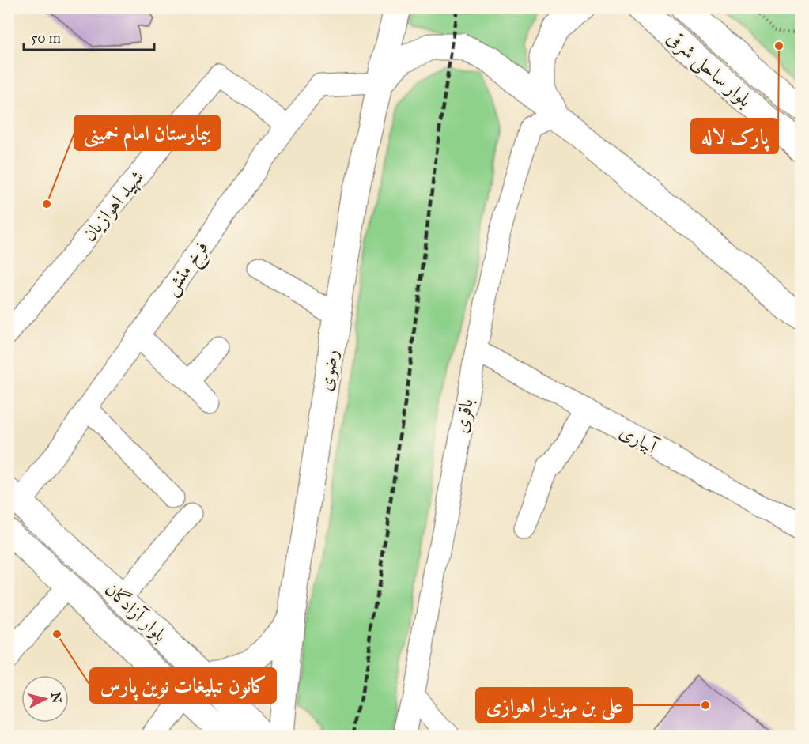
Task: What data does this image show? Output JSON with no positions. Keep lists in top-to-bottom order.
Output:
{
  "streets": {
    "main road": ["بلوار ساحلی شرقی", "رضوی", "بلوار آزادگان"],
    "street": [
      "شهید اهوازیان",
      "فرخ منش",
      "باقری",
      "آبیاری"
    ]
  },
  "crossings": [
    ["شهید اهوازیان", "فرخ منش"],
    ["فرخ منش", "رضوی"],
    ["فرخ منش", "بلوار آزادگان"],
    ["باقری", "آبیاری"]
  ],
  "places": [
    "پارک لاله",
    "بیمارستان امام خمینی",
    "کانون تبلیغات نوین پارس",
    "علی بن مهزیار اهوازی"
  ],
  "scale_bar": "50 m",
  "north": "right"
}
